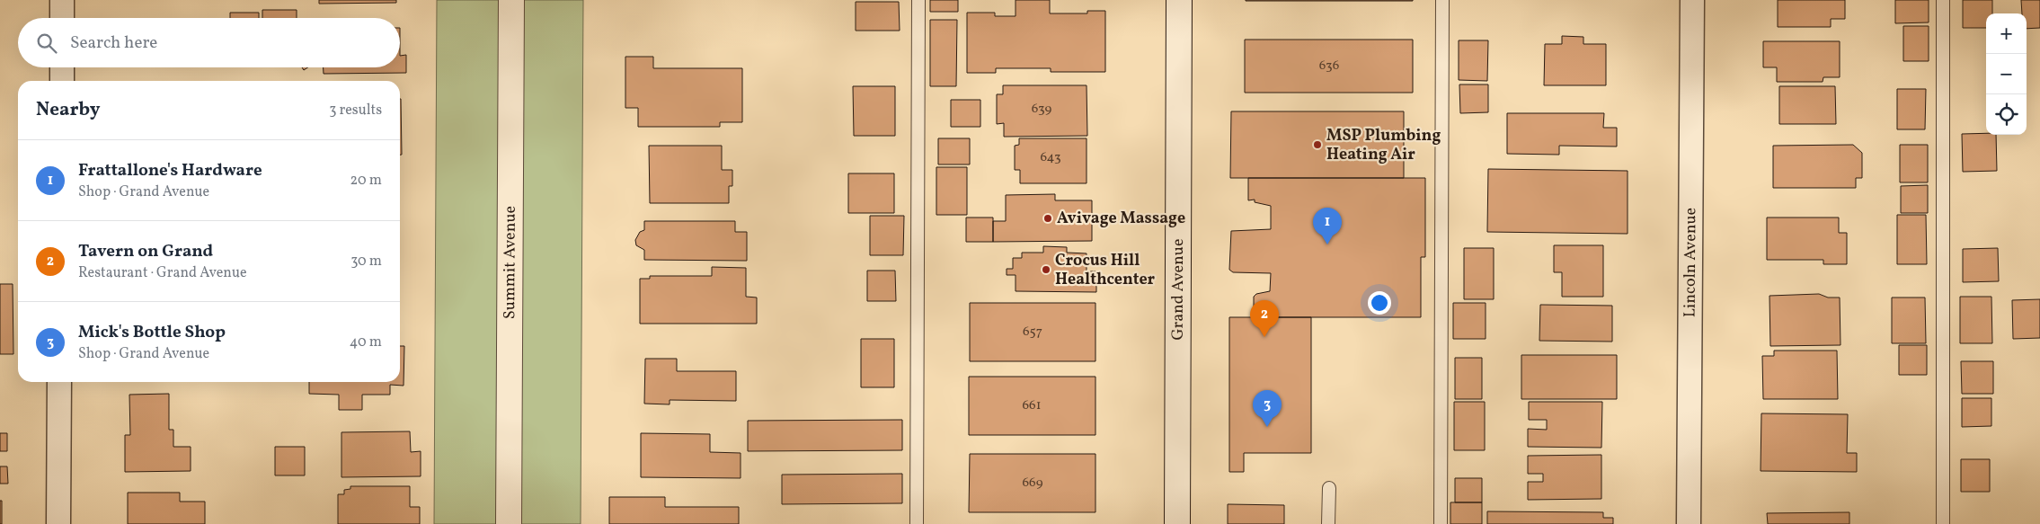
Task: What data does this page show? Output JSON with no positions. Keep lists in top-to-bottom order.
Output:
{
  "streets": {
    "street": ["Summit Avenue", "Lincoln Avenue", "Grand Avenue"]
  },
  "places": ["MSP Plumbing Heating Air", "Avivage Massage", "Crocus Hill Healthcenter"],
  "house_numbers": [
    "636",
    "639",
    "643",
    "657",
    "661",
    "669"
  ],
  "page": {
    "map_buttons": ["+", "−"],
    "search": "Search here",
    "heading": ["Nearby", "3 results"],
    "list": [
      {
        "mark": "1",
        "name": "Frattallone's Hardware",
        "note": "Shop · Grand Avenue",
        "value": "20 m"
      },
      {
        "mark": "2",
        "name": "Tavern on Grand",
        "note": "Restaurant · Grand Avenue",
        "value": "30 m"
      },
      {
        "mark": "3",
        "name": "Mick's Bottle Shop",
        "note": "Shop · Grand Avenue",
        "value": "40 m"
      }
    ],
    "pins": ["1", "2", "3"]
  }
}
